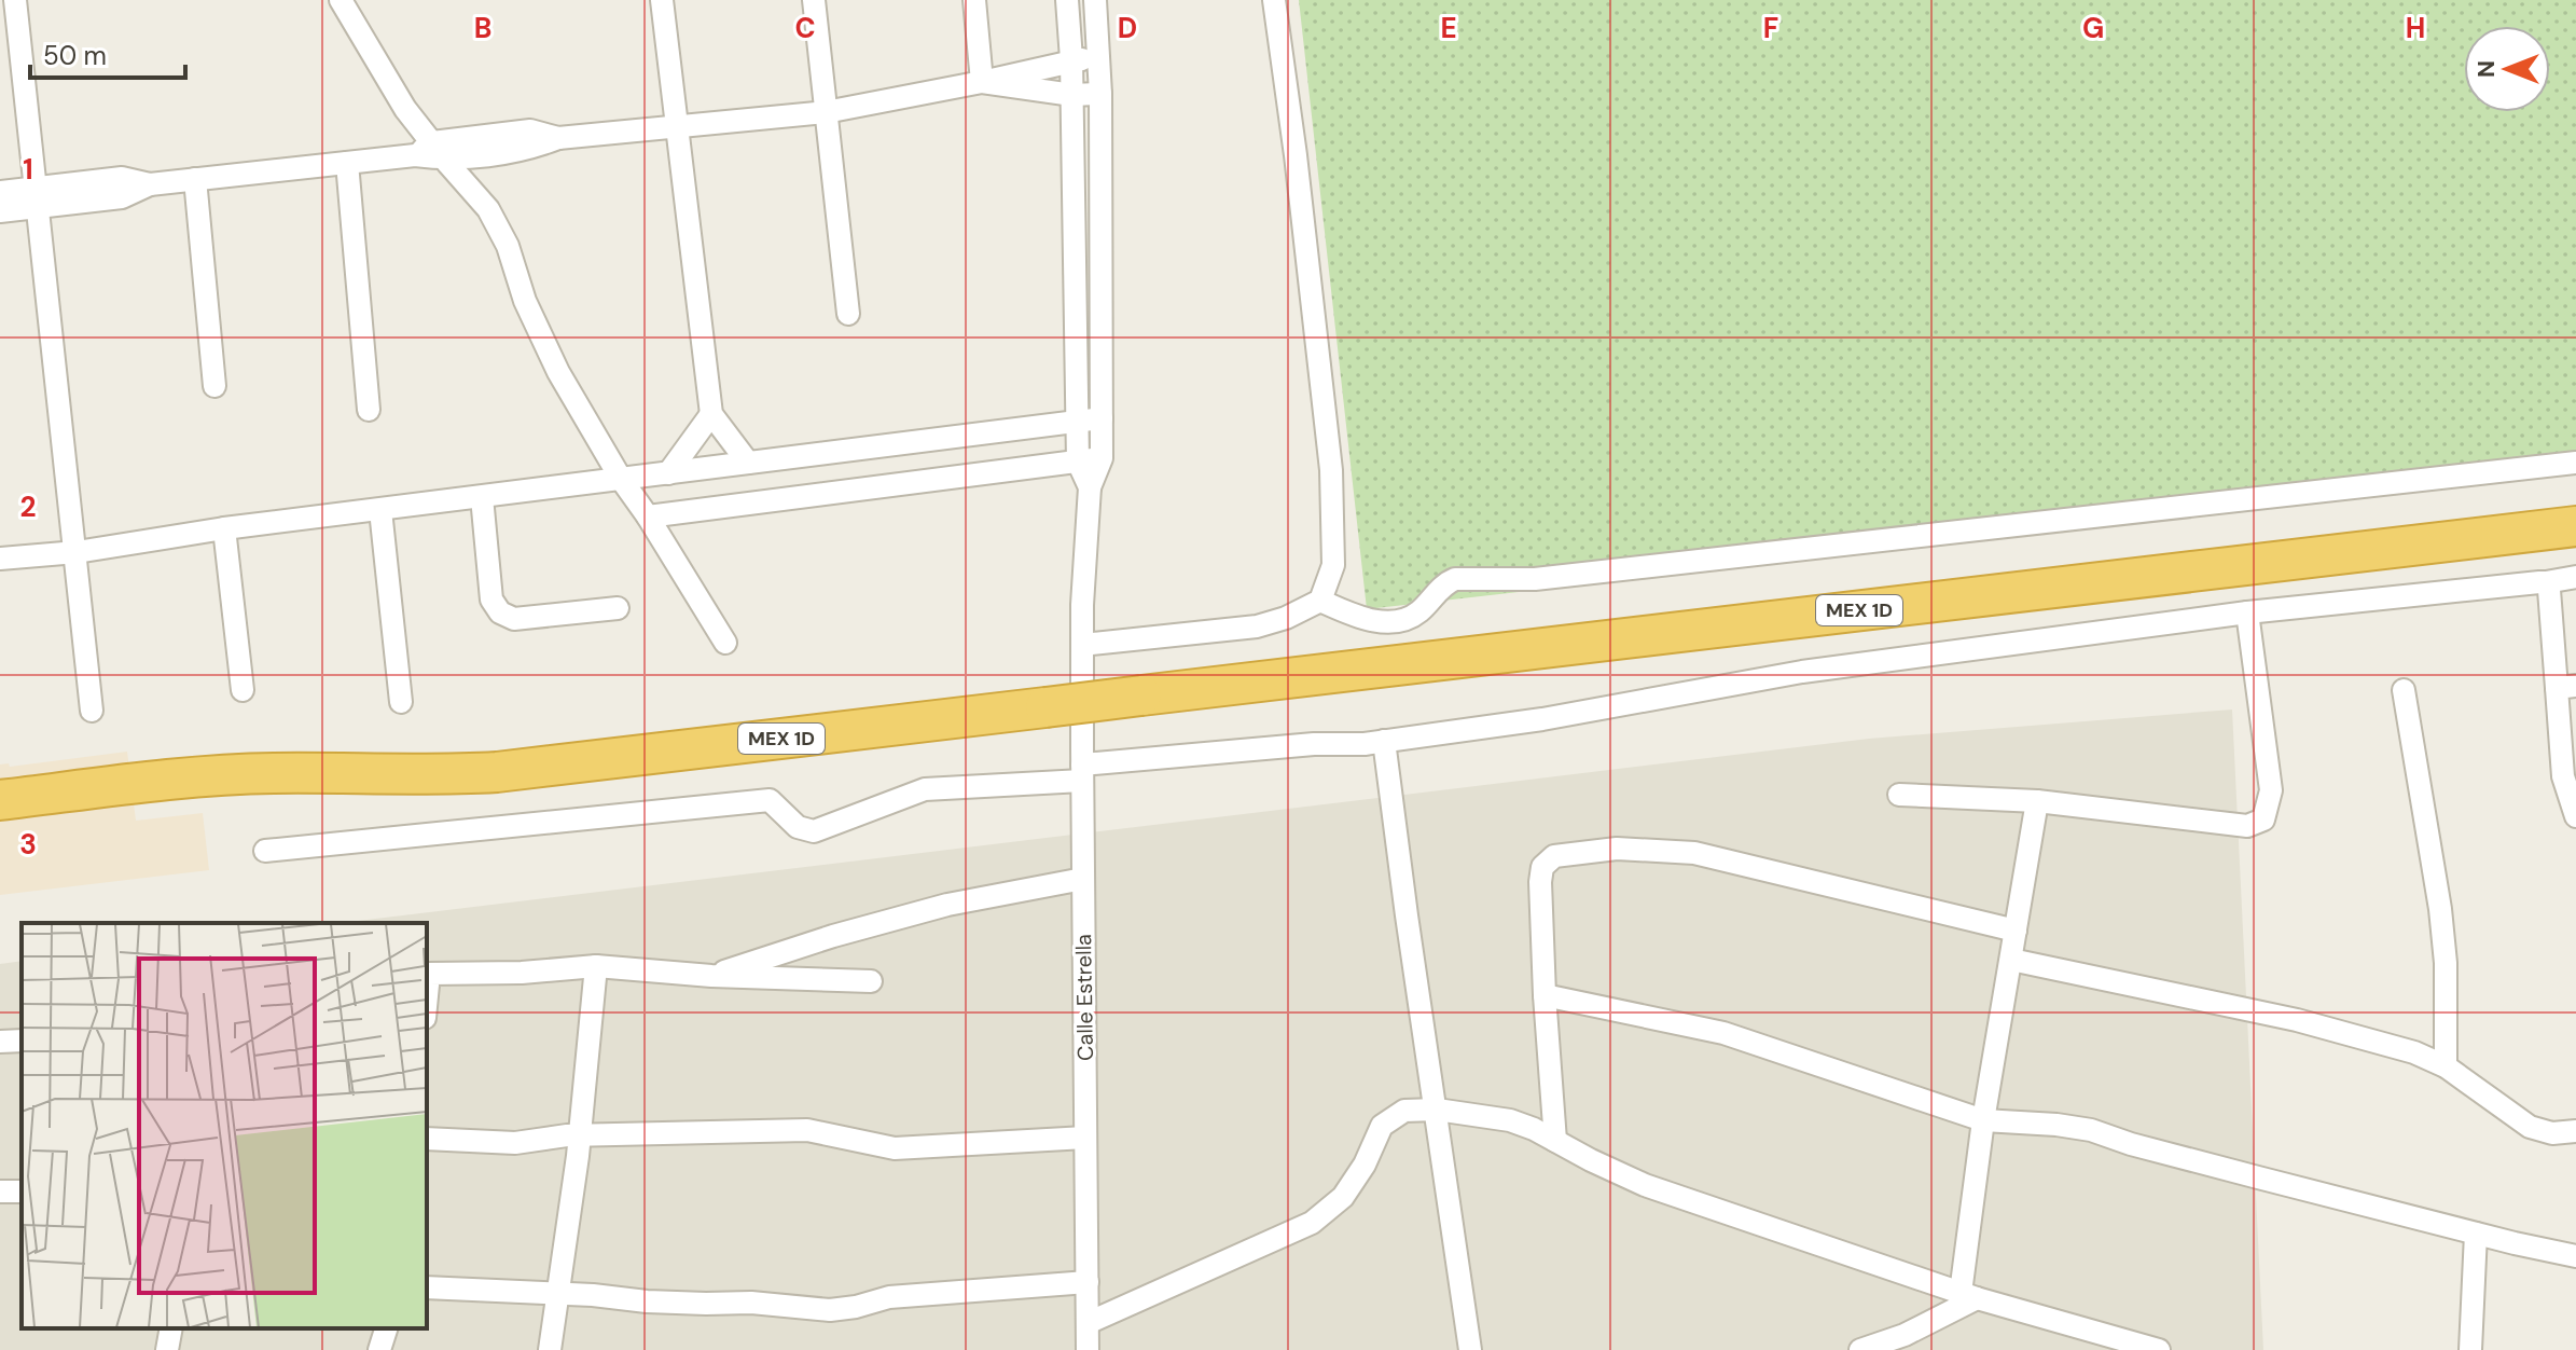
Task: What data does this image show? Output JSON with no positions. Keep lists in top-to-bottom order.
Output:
{
  "streets": {
    "highway": ["MEX 1D"],
    "street": ["Calle Estrella"]
  },
  "scale_bar": "50 m",
  "north": "left",
  "grid": {
    "columns": [
      "B",
      "C",
      "D",
      "E",
      "F",
      "G",
      "H"
    ],
    "rows": ["1", "2", "3"]
  }
}
